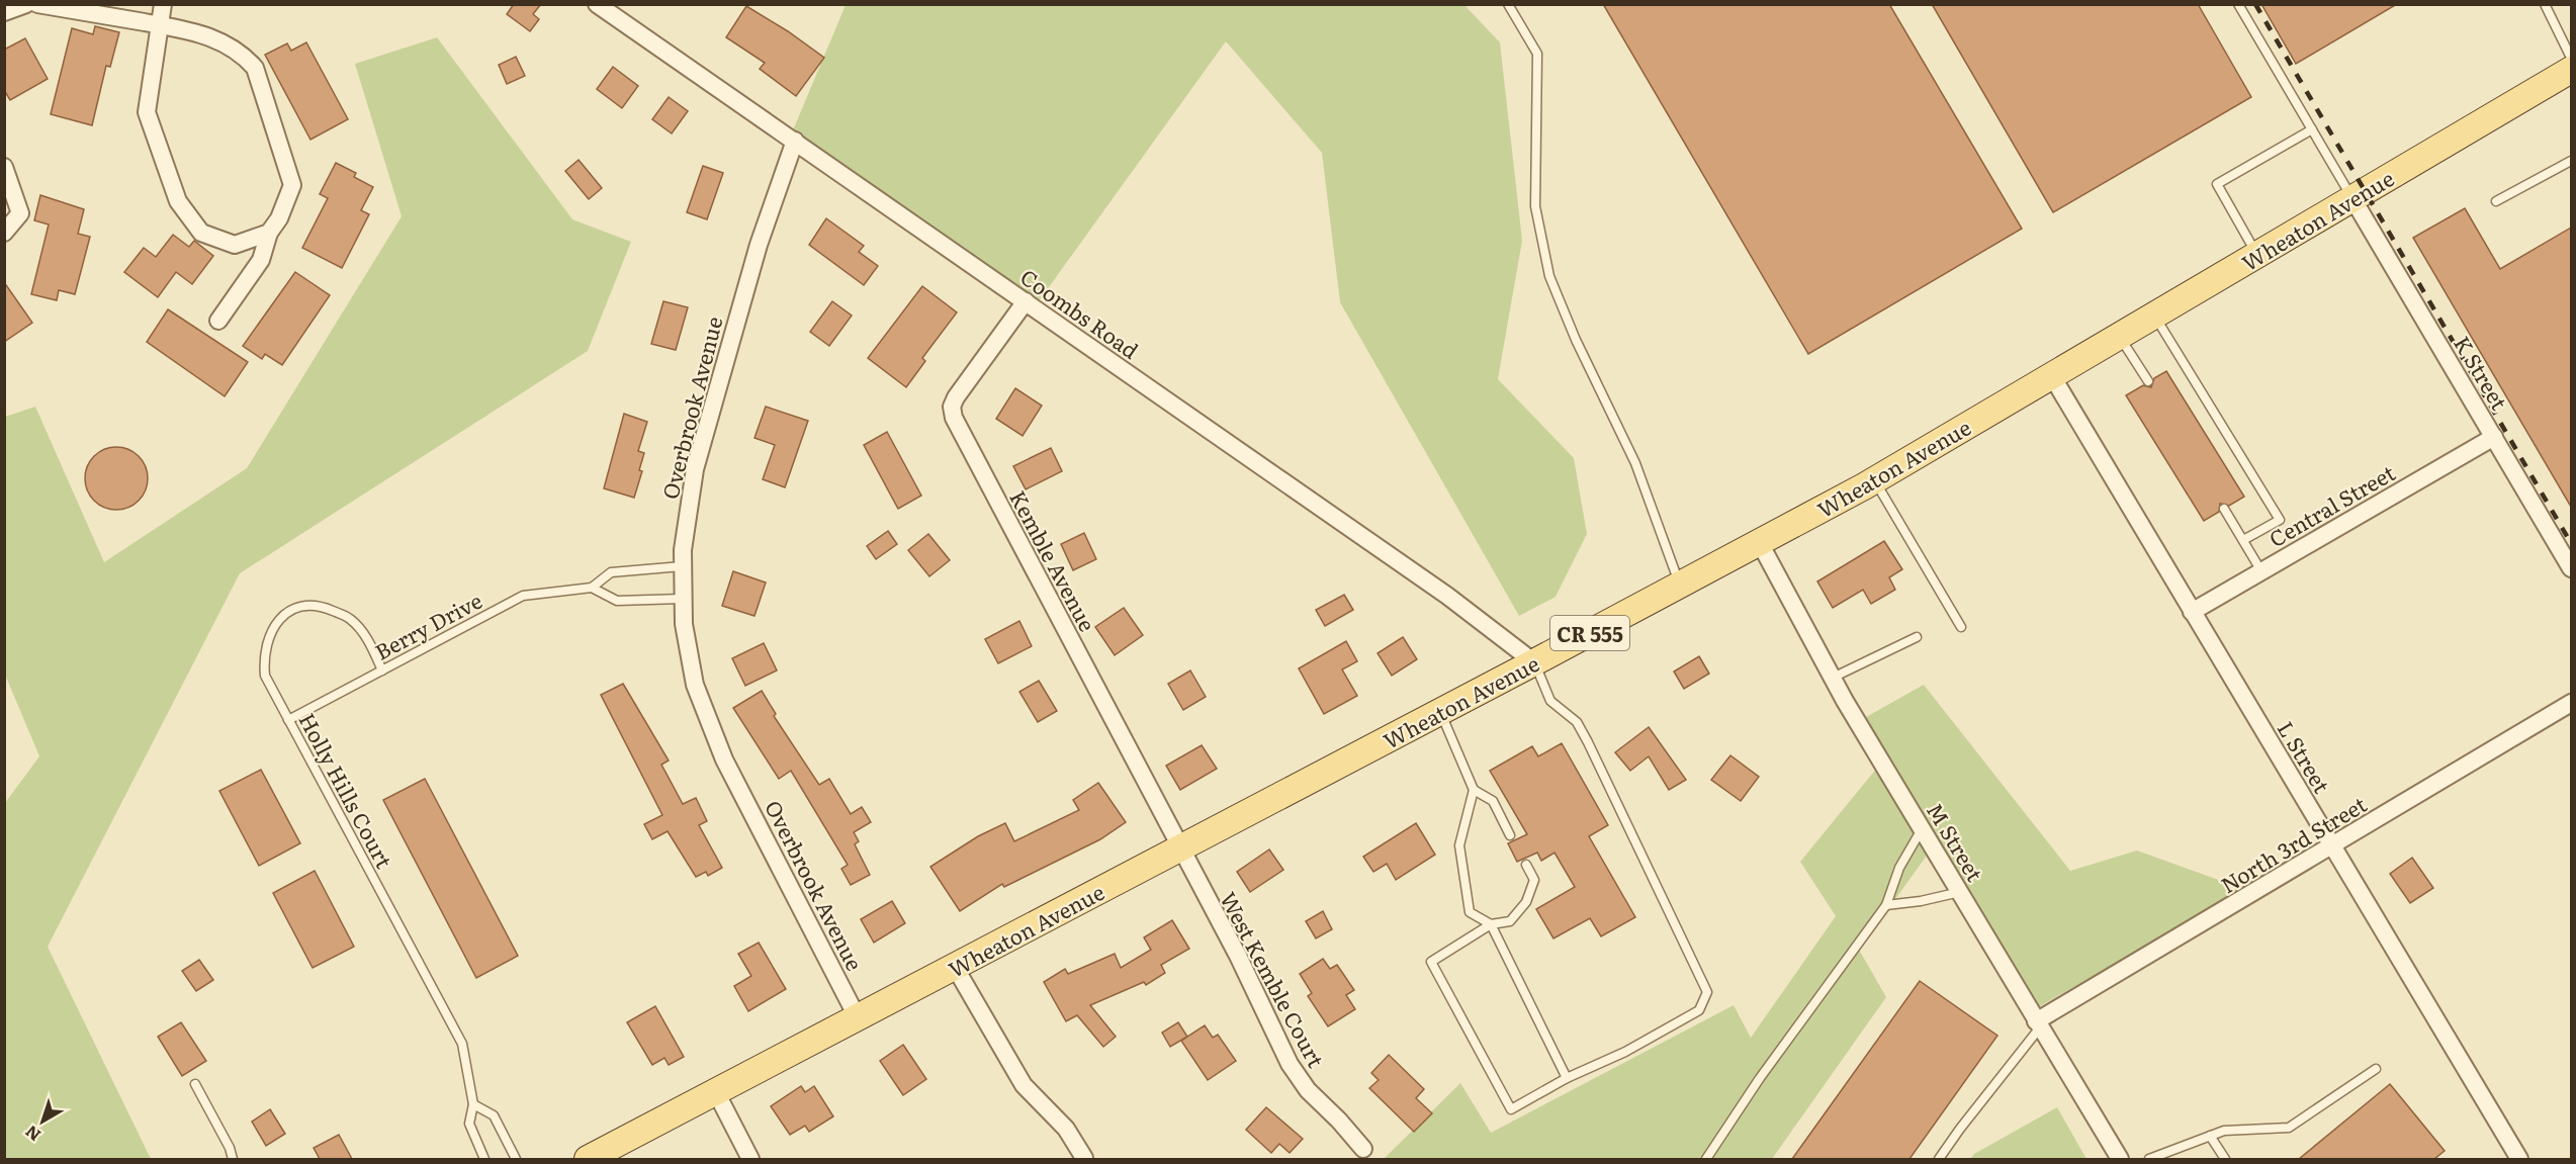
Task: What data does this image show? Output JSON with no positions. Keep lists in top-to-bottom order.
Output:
{
  "streets": {
    "main road": ["Wheaton Avenue", "CR 555"],
    "street": [
      "Coombs Road",
      "K Street",
      "Overbrook Avenue",
      "Central Street",
      "Kemble Avenue",
      "L Street",
      "M Street",
      "North 3rd Street",
      "West Kemble Court"
    ],
    "lane": ["Berry Drive", "Holly Hills Court"]
  },
  "crossings": [
    ["Wheaton Avenue", "Coombs Road"],
    ["Wheaton Avenue", "K Street"],
    ["Wheaton Avenue", "Overbrook Avenue"],
    ["Wheaton Avenue", "Kemble Avenue"],
    ["Wheaton Avenue", "L Street"],
    ["Wheaton Avenue", "M Street"],
    ["Wheaton Avenue", "West Kemble Court"],
    ["Coombs Road", "Overbrook Avenue"],
    ["Coombs Road", "Kemble Avenue"],
    ["K Street", "Central Street"],
    ["Overbrook Avenue", "Berry Drive"],
    ["Central Street", "L Street"],
    ["Kemble Avenue", "West Kemble Court"],
    ["Berry Drive", "Holly Hills Court"],
    ["L Street", "North 3rd Street"],
    ["M Street", "North 3rd Street"]
  ],
  "north": "bottom left"
}
